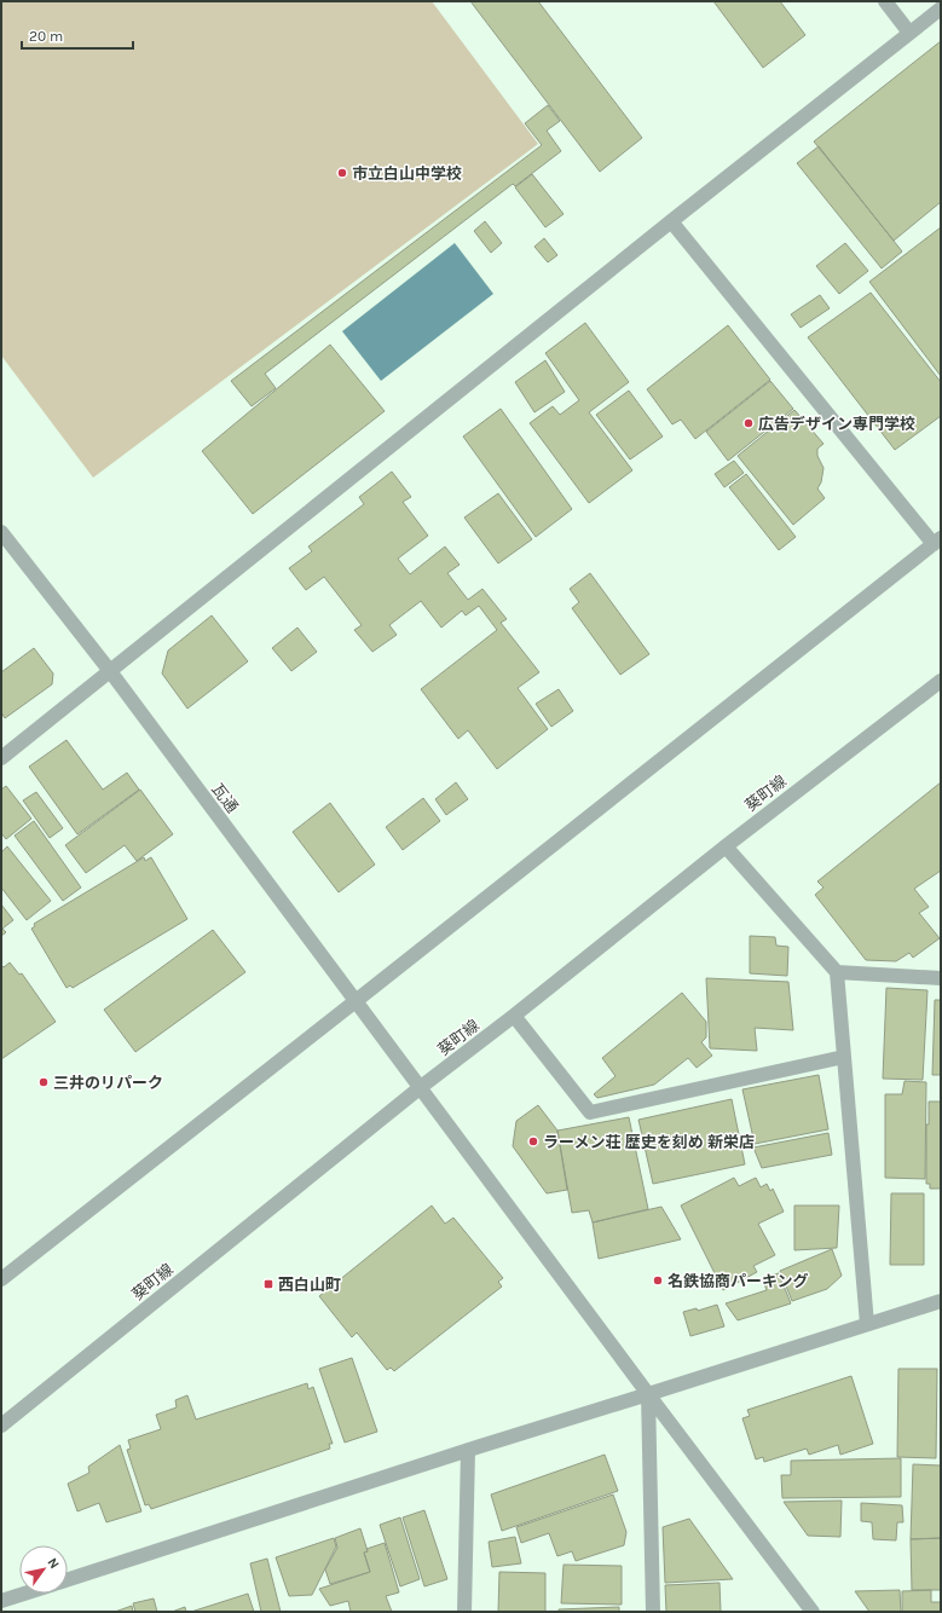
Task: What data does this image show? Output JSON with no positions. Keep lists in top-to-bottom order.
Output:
{
  "streets": {
    "street": ["葵町線", "瓦通"]
  },
  "crossings": [
    ["葵町線", "瓦通"]
  ],
  "places": {
    "other": [
      "市立白山中学校",
      "広告デザイン専門学校",
      "三井のリパーク",
      "ラーメン荘 歴史を刻め 新栄店",
      "名鉄協商パーキング"
    ],
    "transit": ["西白山町"]
  },
  "scale_bar": "20 m",
  "north": "top right"
}
